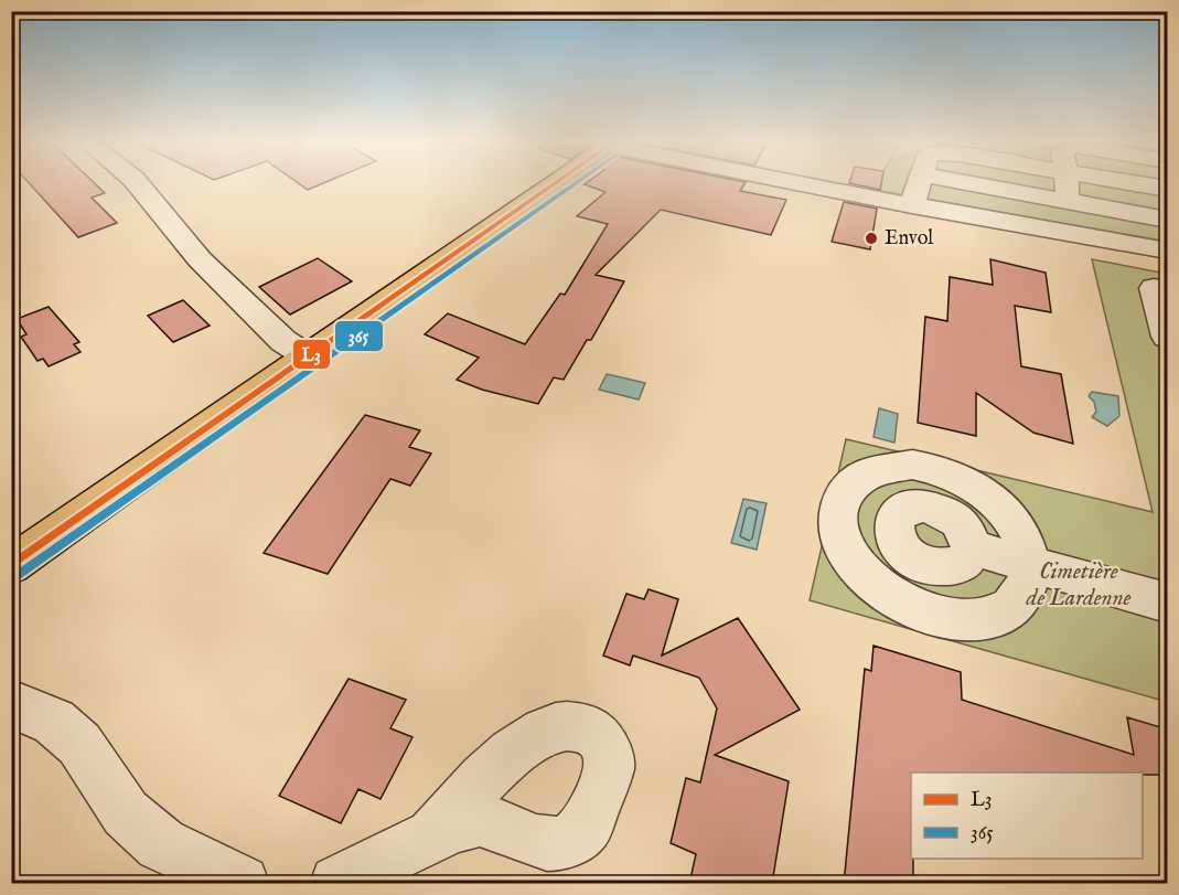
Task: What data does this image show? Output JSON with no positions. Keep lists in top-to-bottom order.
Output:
{
  "parks": ["Cimetière de Lardenne"],
  "places": ["Envol"],
  "lines": ["transit line L3", "transit line 365"],
  "legend": ["L3", "365"]
}
